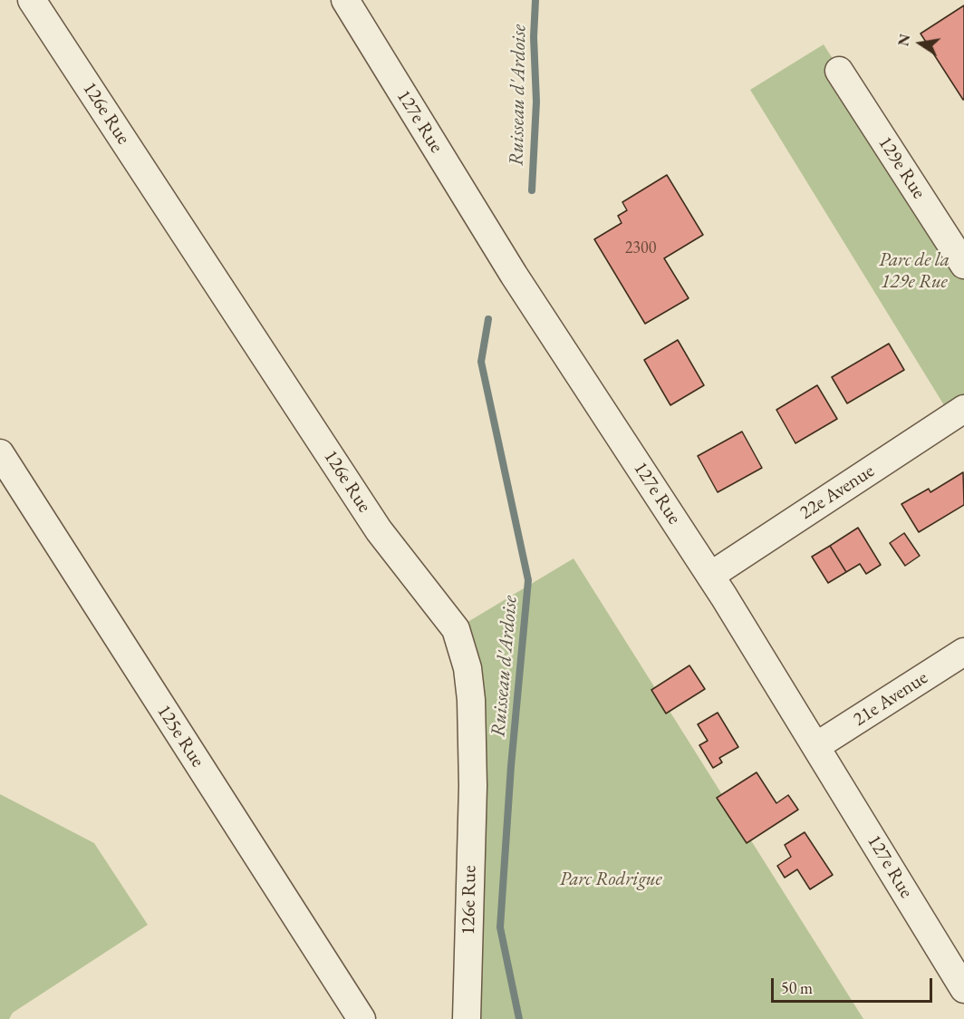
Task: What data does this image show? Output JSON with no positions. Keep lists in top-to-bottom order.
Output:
{
  "streets": {
    "street": [
      "126e Rue",
      "127e Rue",
      "129e Rue",
      "22e Avenue",
      "21e Avenue",
      "125e Rue"
    ]
  },
  "crossings": [
    ["127e Rue", "22e Avenue"],
    ["127e Rue", "21e Avenue"]
  ],
  "water": ["Ruisseau d'Ardoise"],
  "parks": ["Parc de la 129e Rue", "Parc Rodrigue"],
  "house_numbers": ["2300"],
  "scale_bar": "50 m",
  "north": "left"
}
